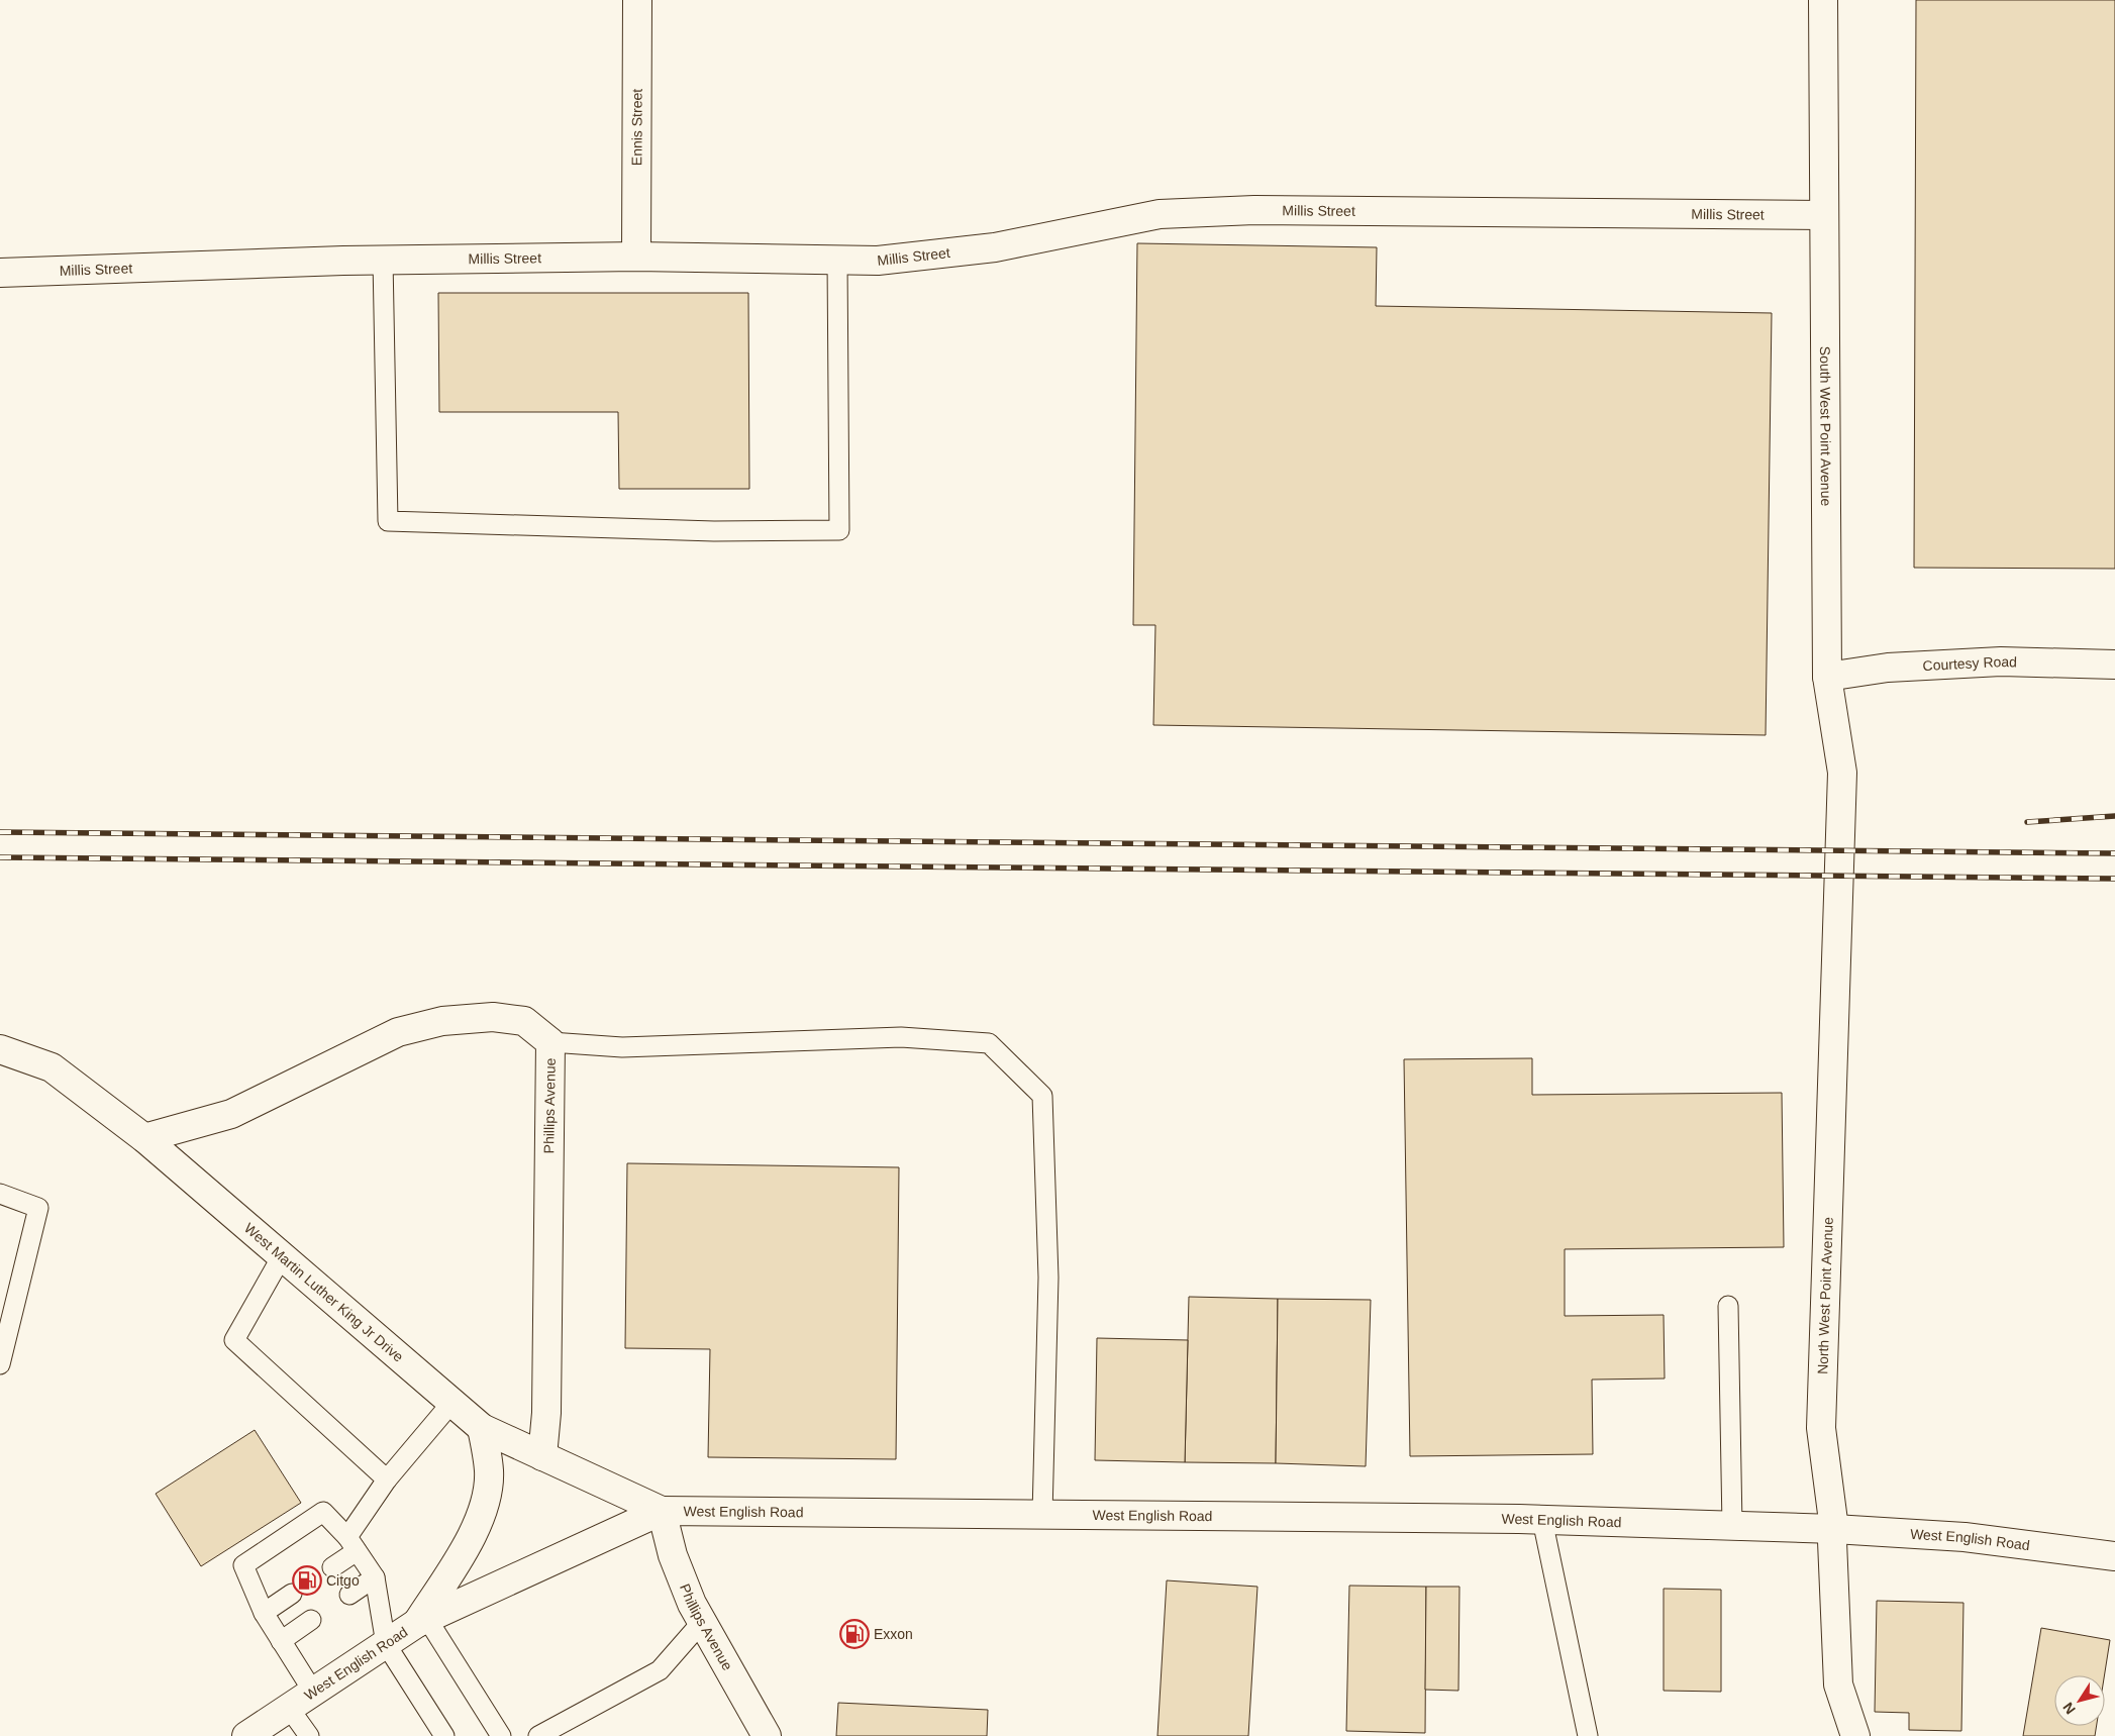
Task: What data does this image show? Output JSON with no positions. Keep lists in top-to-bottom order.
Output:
{
  "streets": {
    "street": [
      "Ennis Street",
      "Millis Street",
      "South West Point Avenue",
      "Courtesy Road",
      "Phillips Avenue",
      "West Martin Luther King Jr Drive",
      "North West Point Avenue",
      "West English Road"
    ]
  },
  "crossings": [
    ["Ennis Street", "Millis Street"],
    ["Millis Street", "South West Point Avenue"],
    ["South West Point Avenue", "Courtesy Road"],
    ["South West Point Avenue", "North West Point Avenue"],
    ["Phillips Avenue", "West Martin Luther King Jr Drive"],
    ["Phillips Avenue", "West English Road"],
    ["West Martin Luther King Jr Drive", "West English Road"],
    ["North West Point Avenue", "West English Road"]
  ],
  "places": {
    "fuel station": ["Citgo", "Exxon"]
  },
  "north": "bottom left"
}
